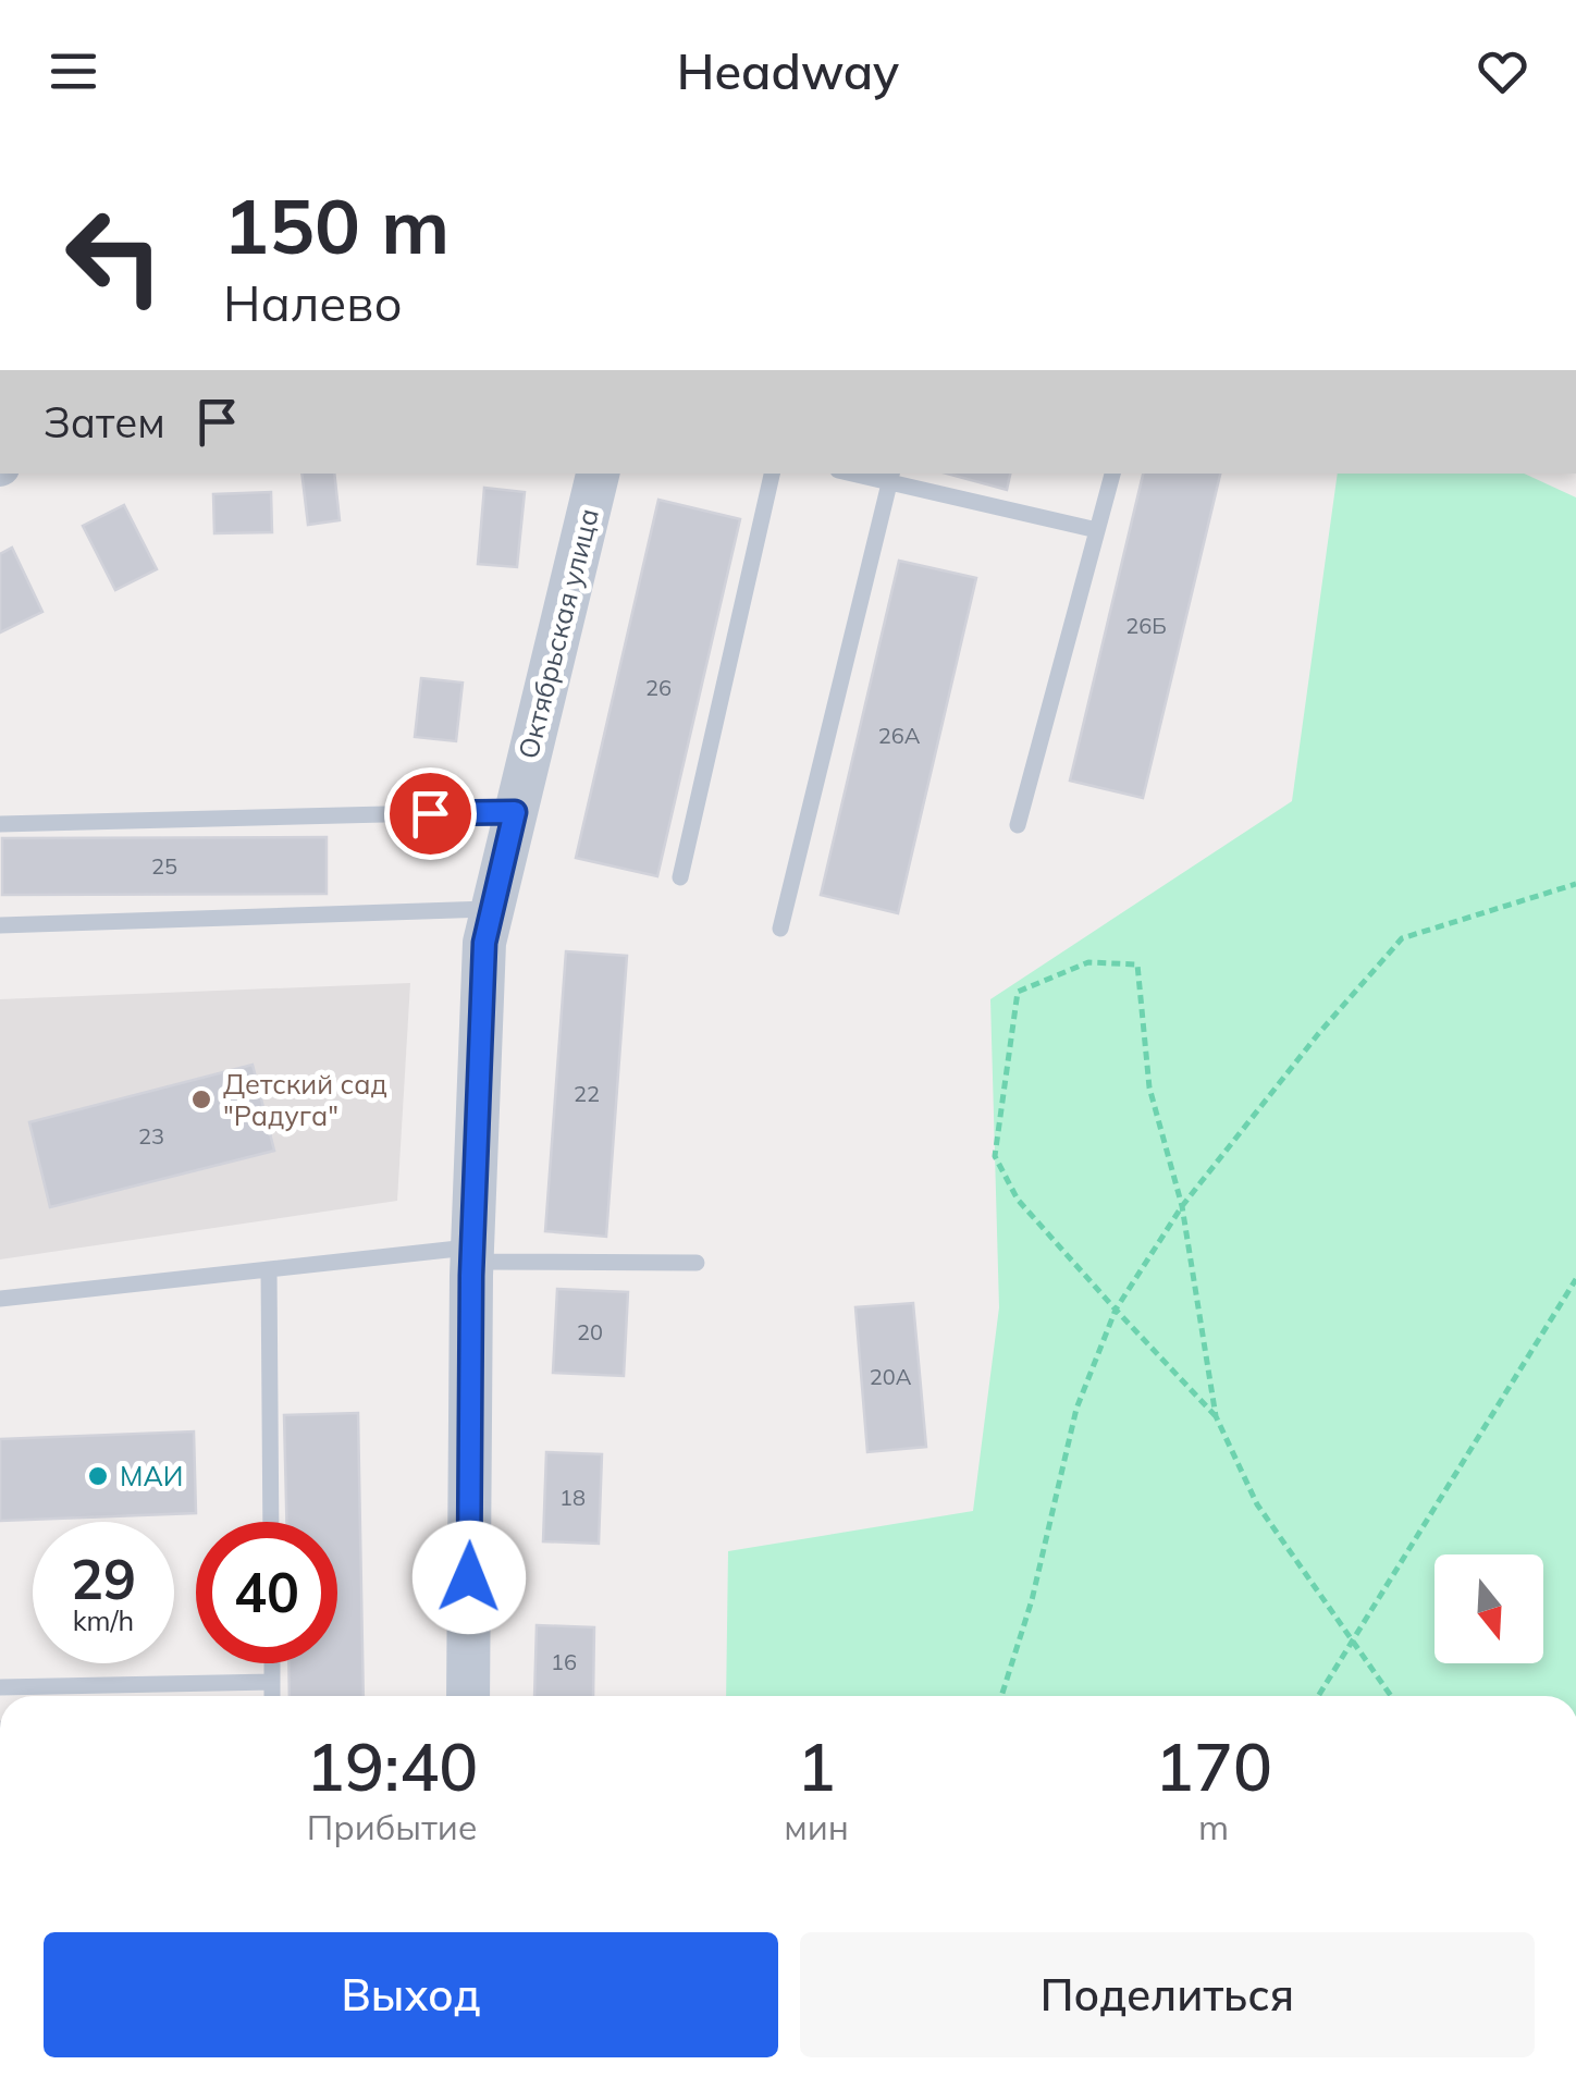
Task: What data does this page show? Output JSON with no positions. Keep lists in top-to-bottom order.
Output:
{
  "streets": {
    "street": ["Октябрьская улица"]
  },
  "places": ["Детский сад \"Радуга\"", "МАИ"],
  "house_numbers": [
    "26Б",
    "26",
    "26А",
    "25",
    "22",
    "23",
    "20",
    "20А",
    "18",
    "16"
  ],
  "north": "bottom",
  "page": {
    "header": "Headway",
    "turn": ["150 m", "Налево"],
    "then": "Затем",
    "speed": "29 km/h",
    "limit": "40",
    "eta": [
      "19:40",
      "Прибытие",
      "1",
      "мин",
      "170",
      "m"
    ],
    "buttons": ["Выход", "Поделиться"]
  }
}
